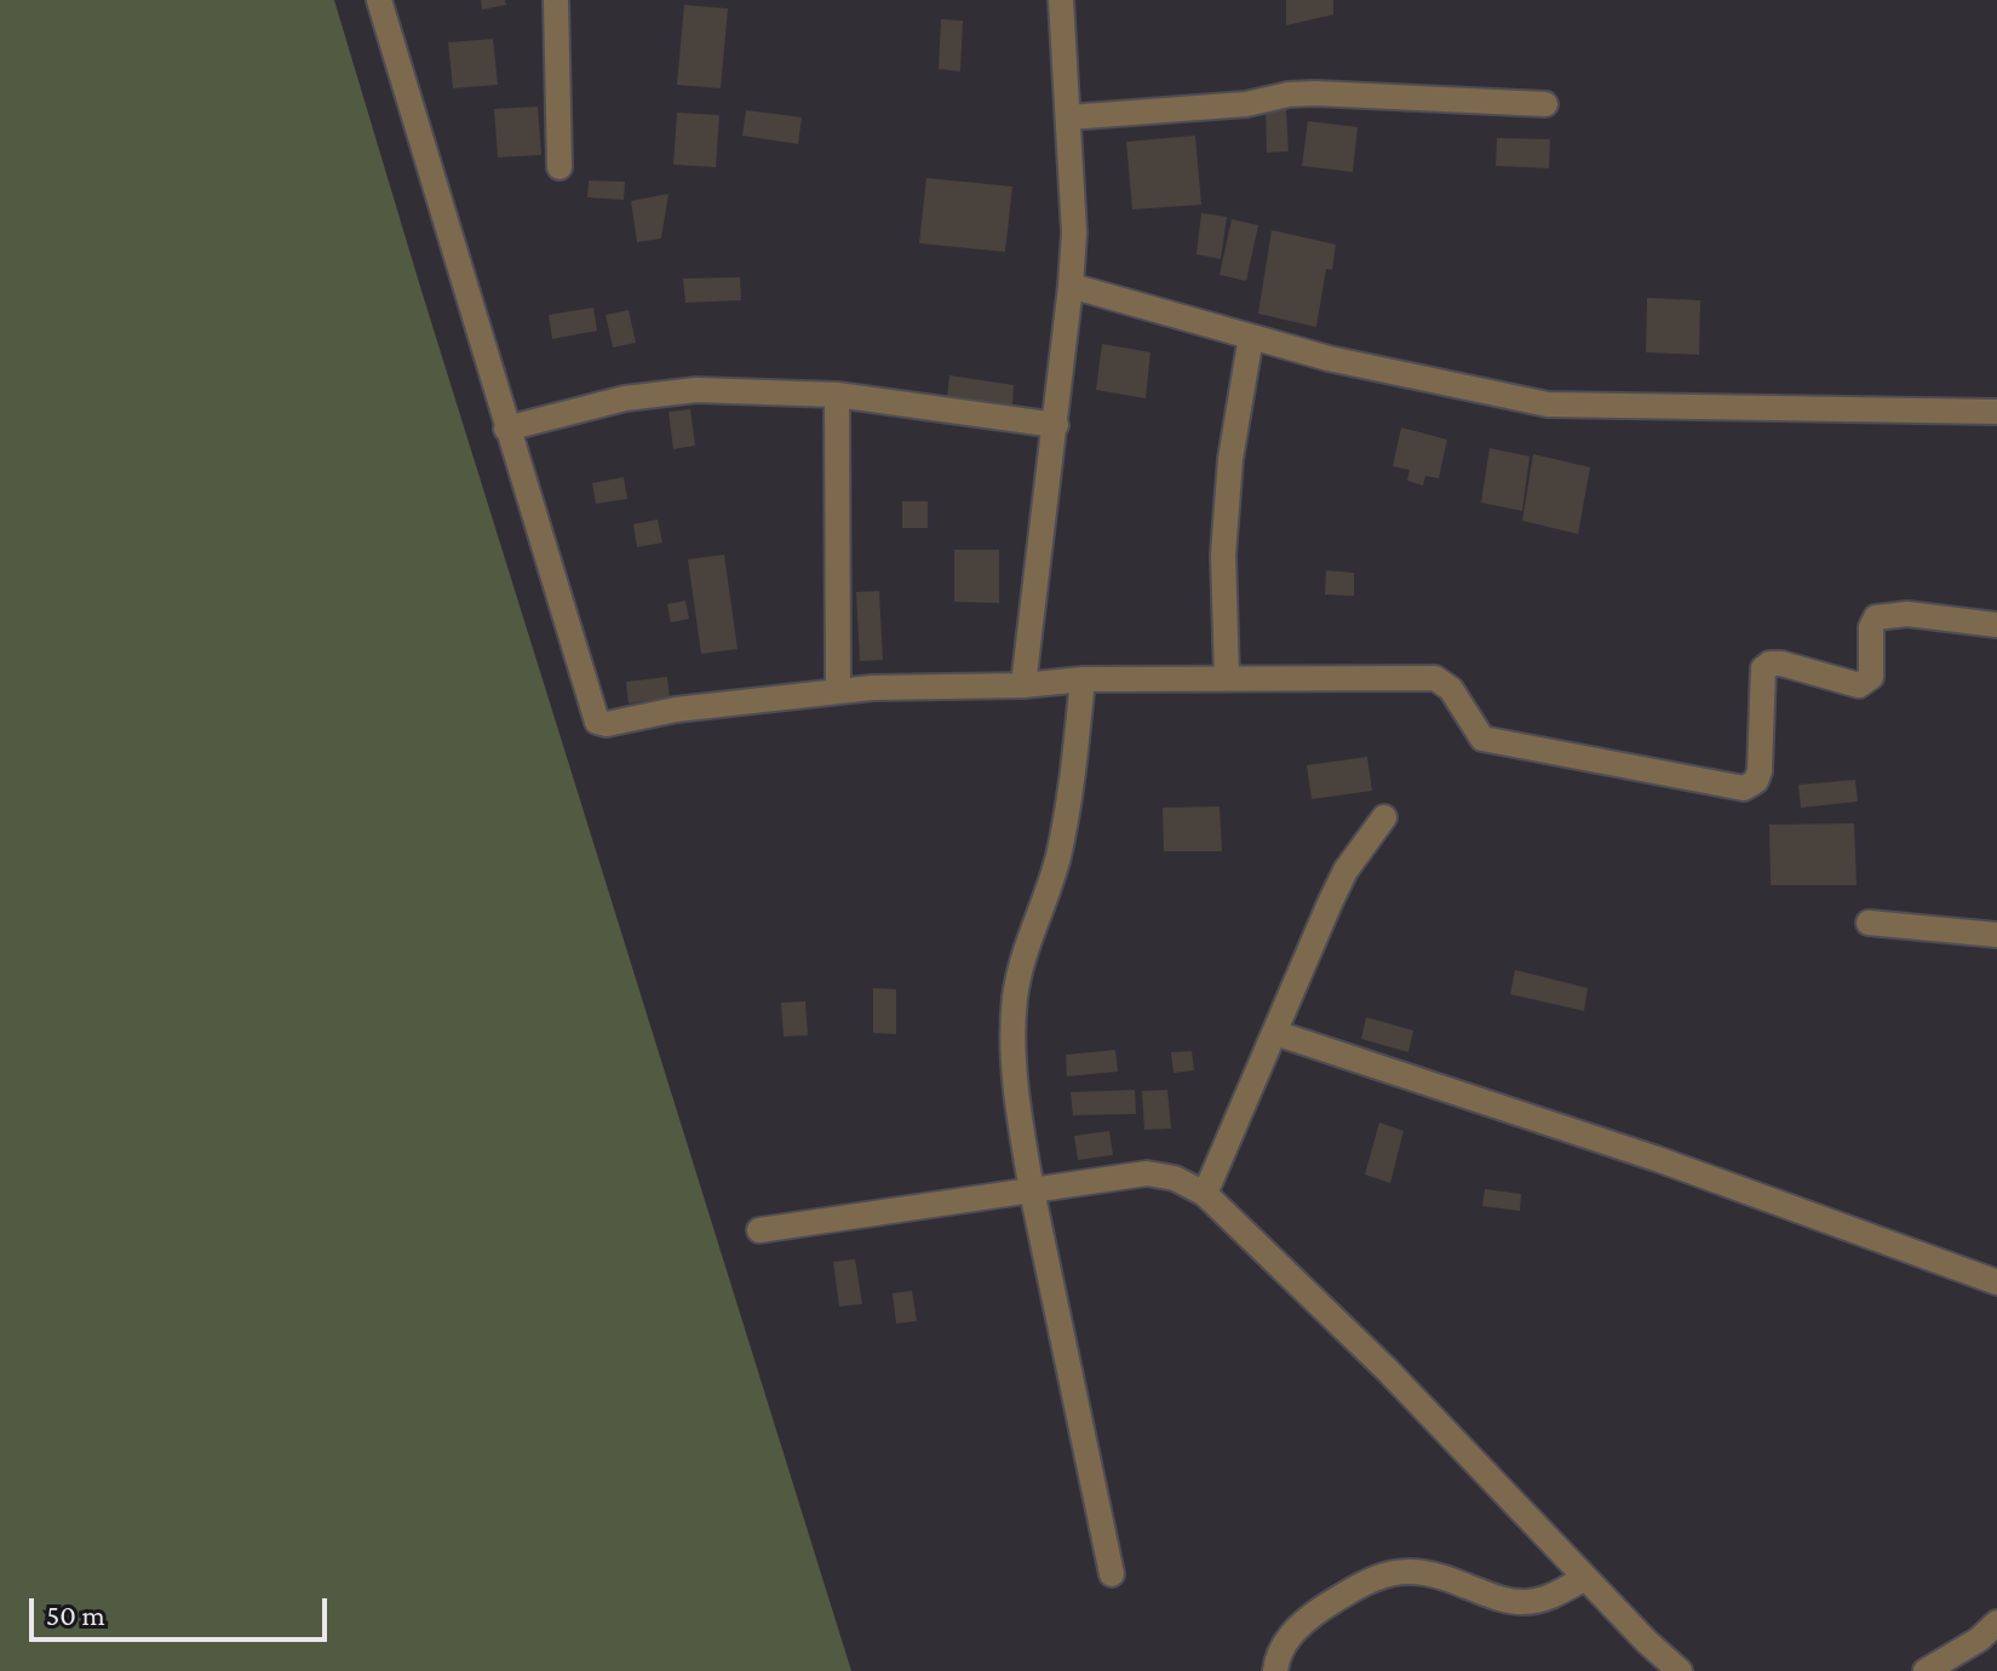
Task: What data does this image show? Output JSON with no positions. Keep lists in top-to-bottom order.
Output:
{
  "scale_bar": "50 m"
}
